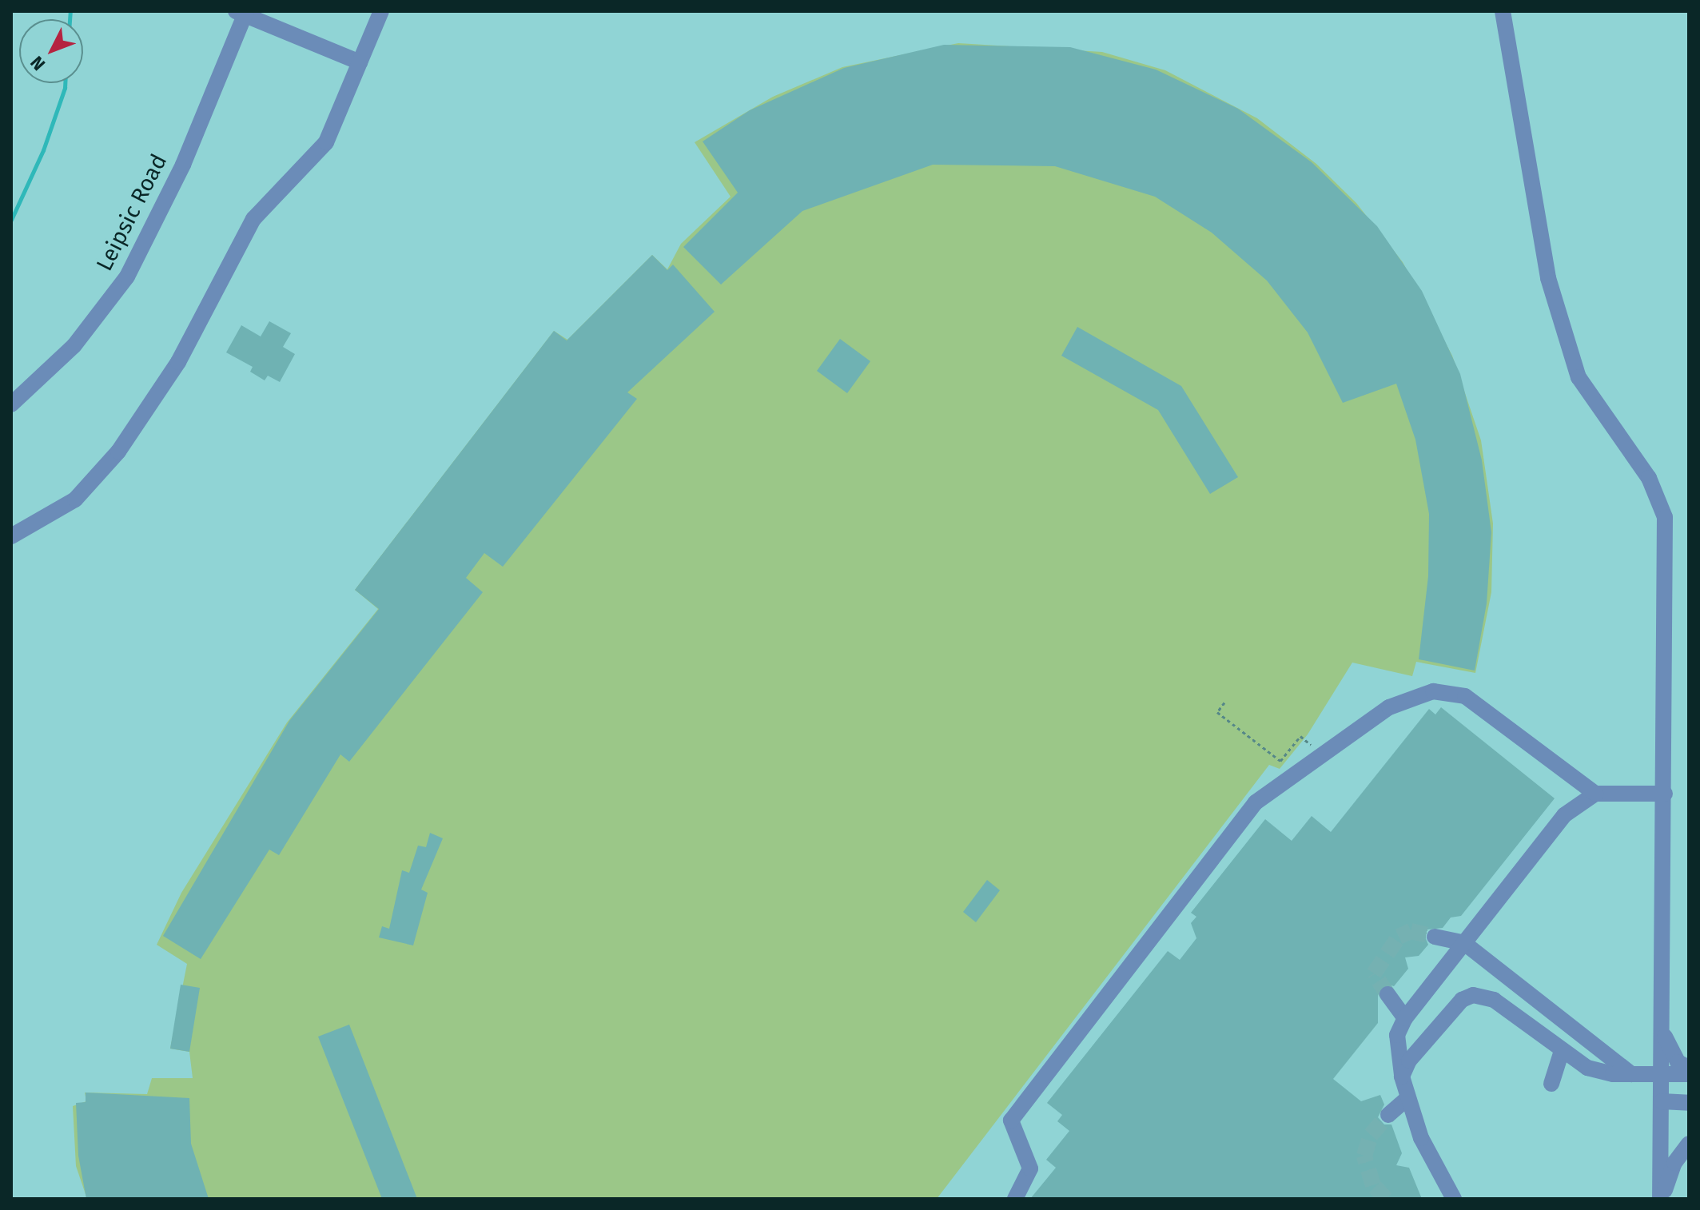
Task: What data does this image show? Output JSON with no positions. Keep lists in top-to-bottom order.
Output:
{
  "streets": {
    "street": ["Leipsic Road"]
  },
  "north": "bottom left"
}
